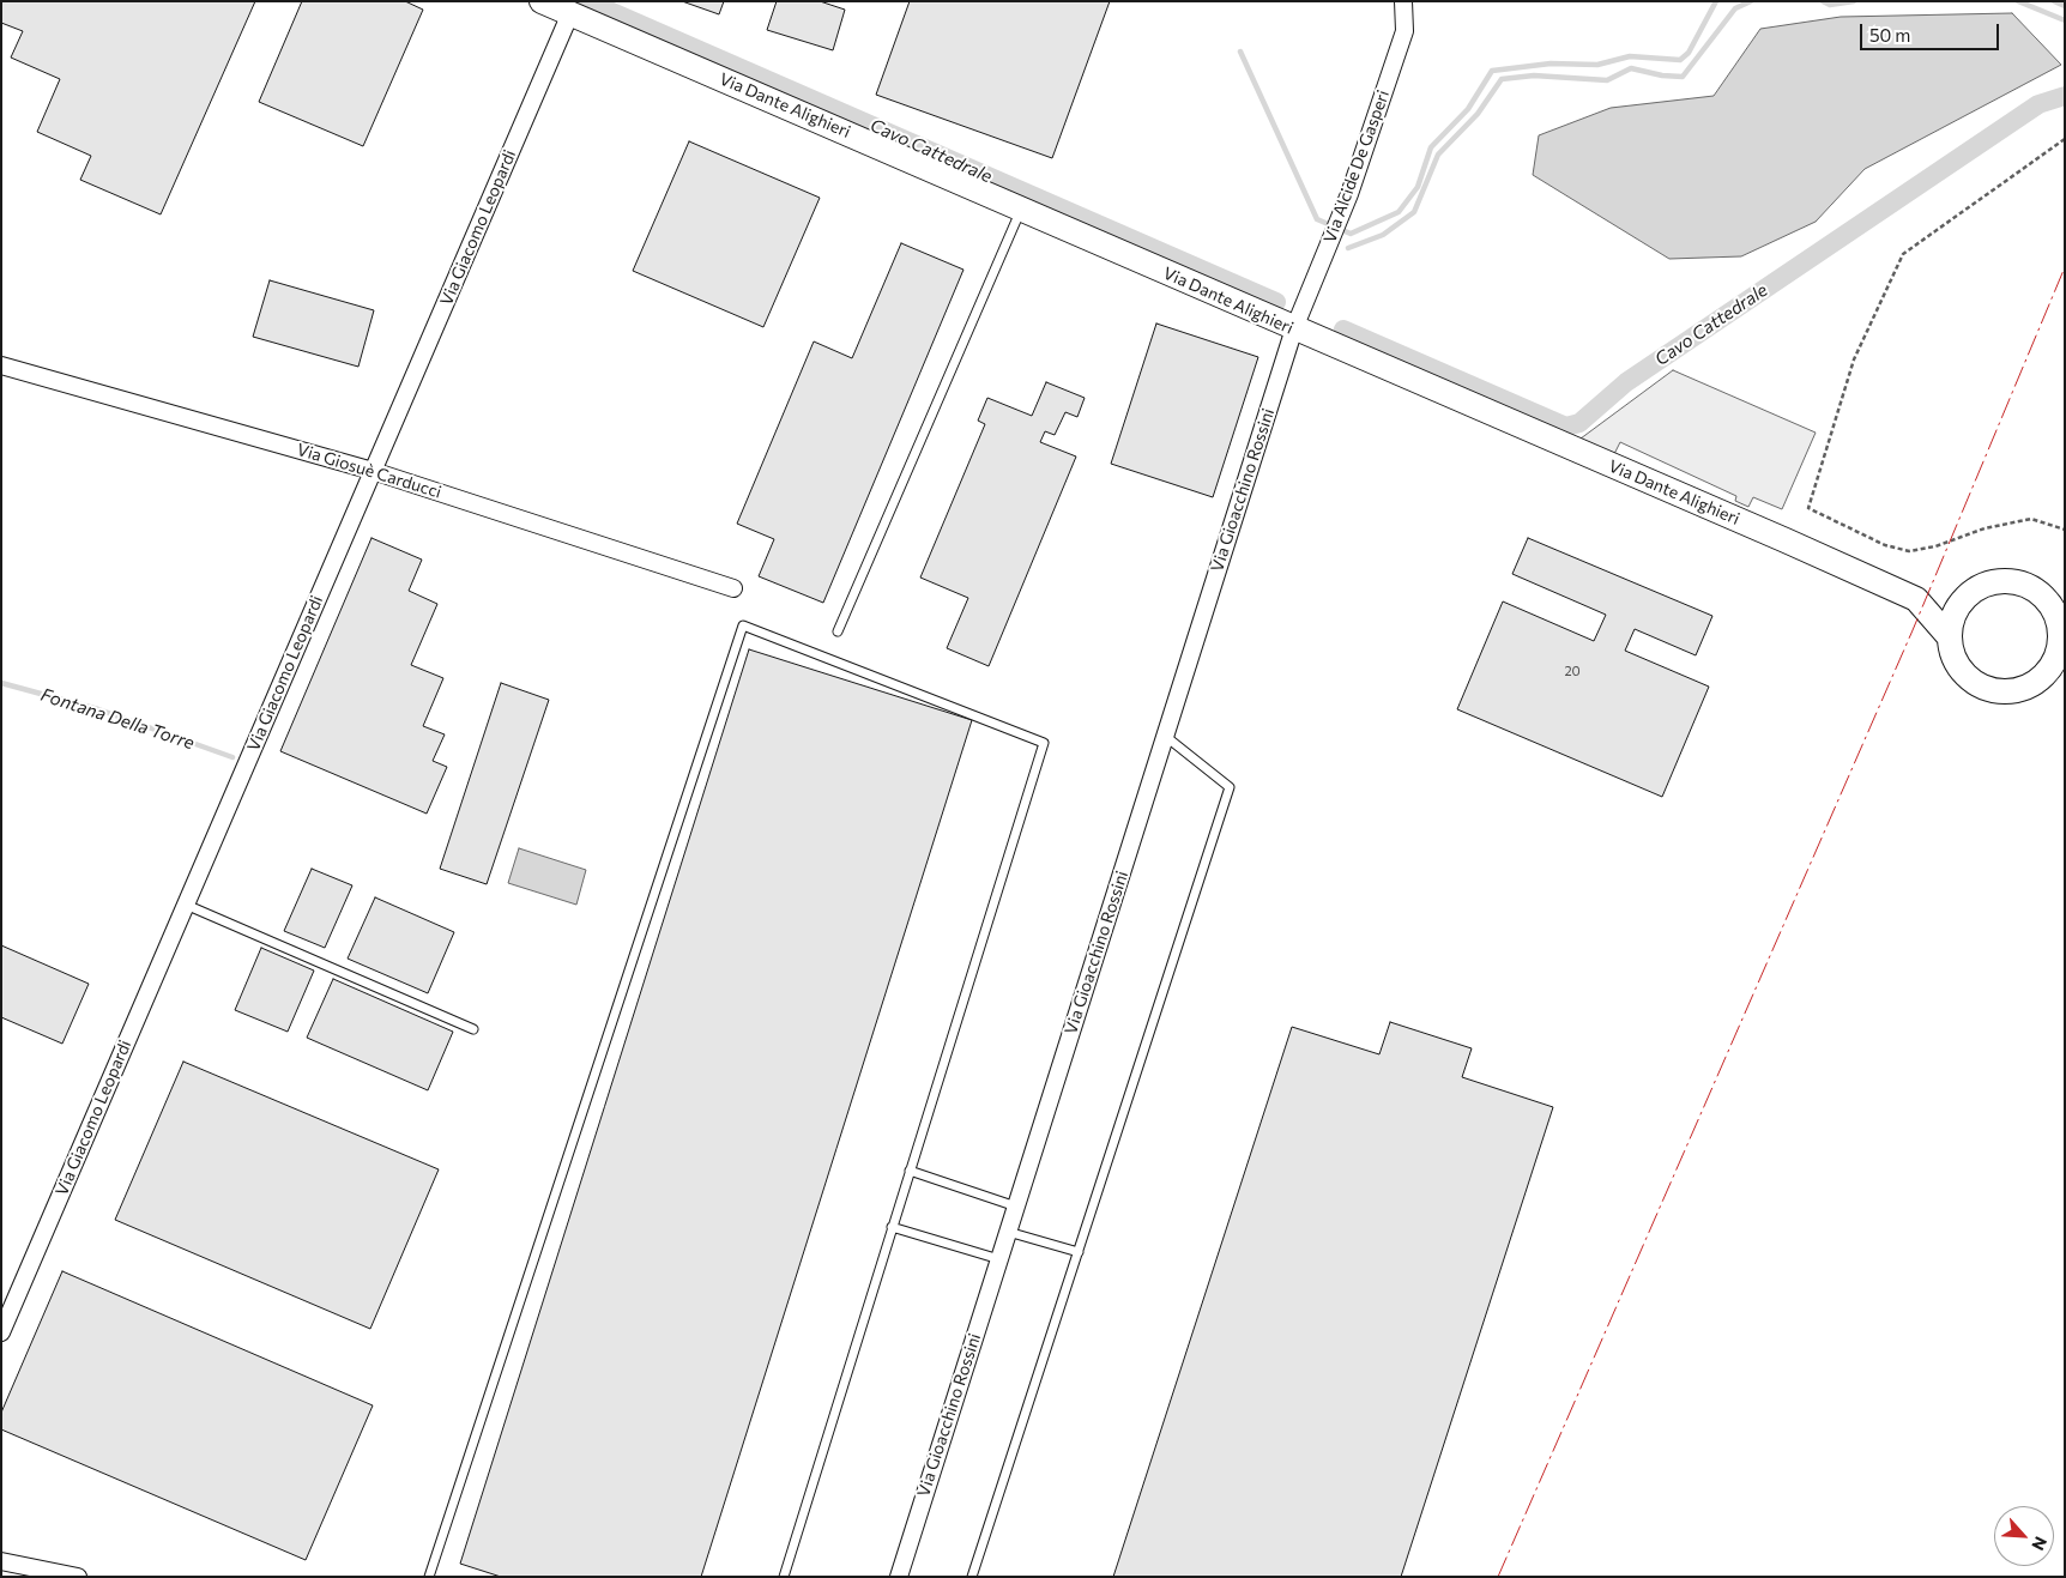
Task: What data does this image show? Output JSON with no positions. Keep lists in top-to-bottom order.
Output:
{
  "streets": {
    "main road": ["Via Dante Alighieri"],
    "street": [
      "Via Alcide De Gasperi",
      "Via Giacomo Leopardi",
      "Via Giosuè Carducci",
      "Via Gioacchino Rossini"
    ]
  },
  "crossings": [
    ["Via Dante Alighieri", "Via Alcide De Gasperi"],
    ["Via Dante Alighieri", "Via Giacomo Leopardi"],
    ["Via Dante Alighieri", "Via Gioacchino Rossini"],
    ["Via Alcide De Gasperi", "Via Gioacchino Rossini"],
    ["Via Giacomo Leopardi", "Via Giosuè Carducci"]
  ],
  "water": ["Cavo Cattedrale", "Fontana Della Torre"],
  "house_numbers": ["20"],
  "scale_bar": "50 m",
  "north": "bottom right"
}
